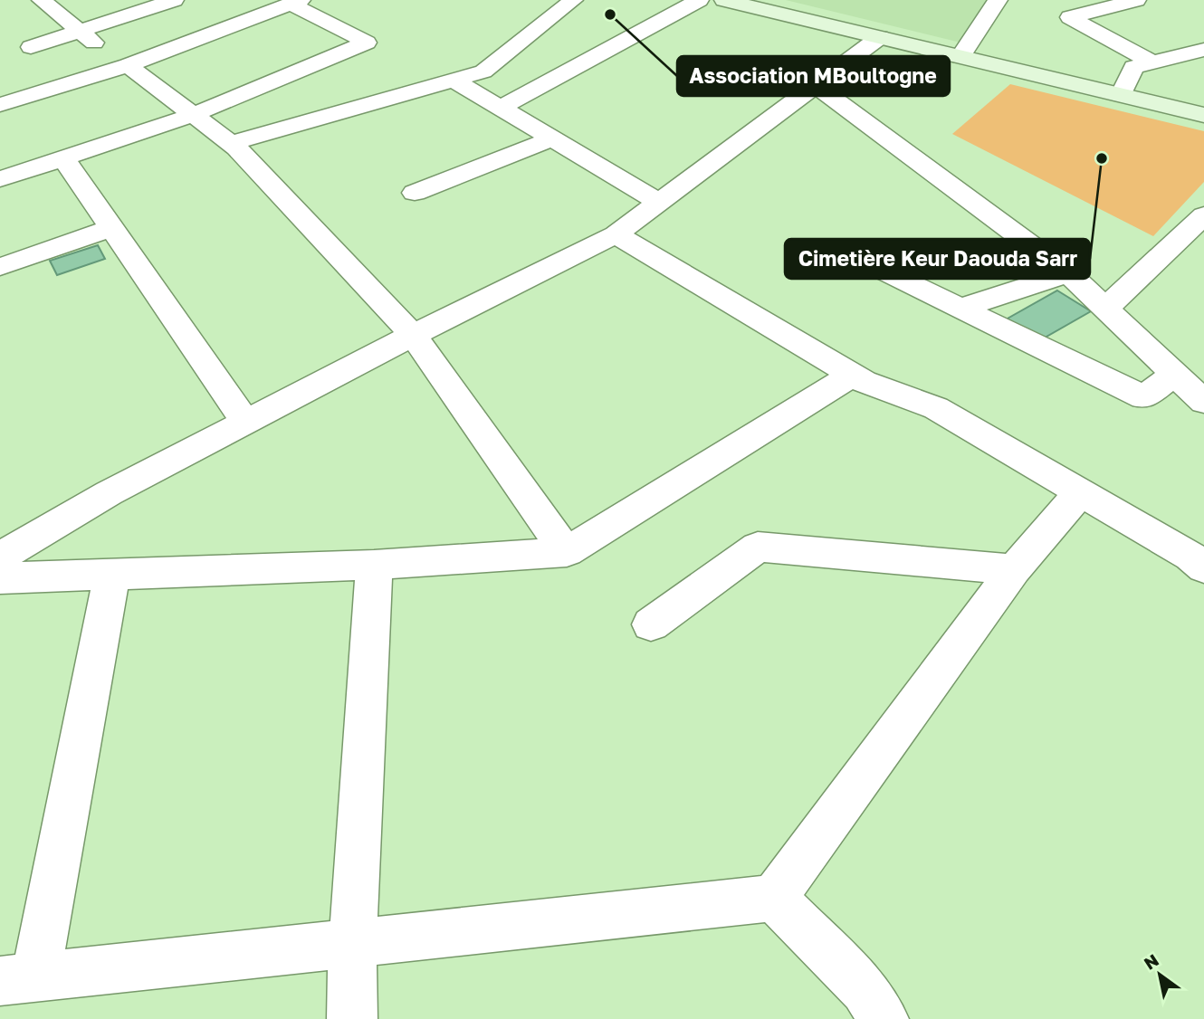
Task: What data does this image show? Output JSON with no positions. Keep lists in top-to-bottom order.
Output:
{
  "places": ["Association MBoultogne", "Cimetière Keur Daouda Sarr"],
  "north": "top left"
}
